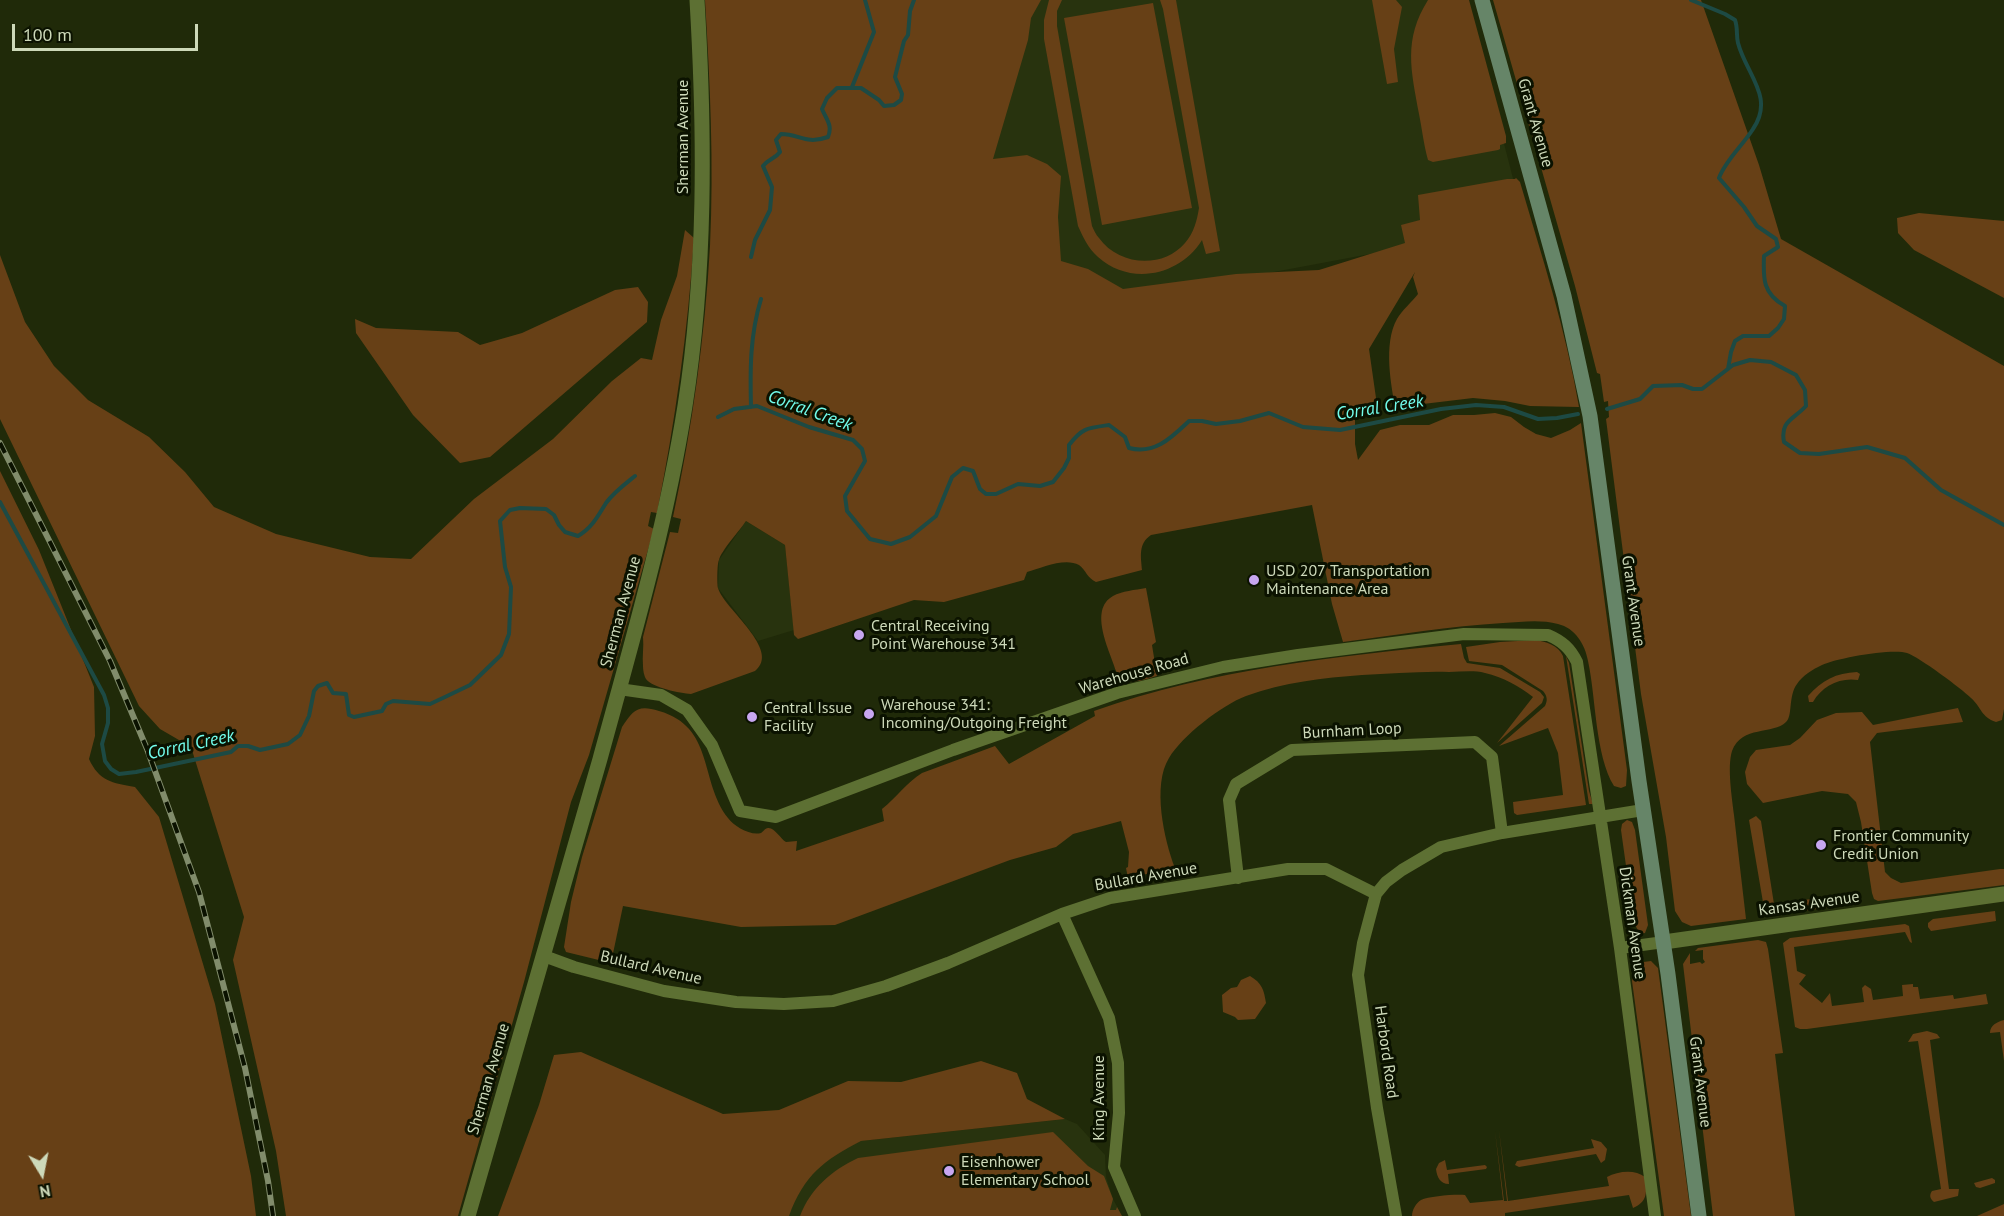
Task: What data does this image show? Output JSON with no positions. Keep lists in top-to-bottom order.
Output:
{
  "streets": {
    "main road": ["Grant Avenue"],
    "street": [
      "Sherman Avenue",
      "Warehouse Road",
      "Burnham Loop",
      "Bullard Avenue",
      "Kansas Avenue",
      "Dickman Avenue",
      "Harbord Road",
      "King Avenue"
    ]
  },
  "crossings": [
    ["Grant Avenue", "Kansas Avenue"],
    ["Sherman Avenue", "Warehouse Road"],
    ["Sherman Avenue", "Bullard Avenue"],
    ["Warehouse Road", "Dickman Avenue"],
    ["Burnham Loop", "Bullard Avenue"],
    ["Bullard Avenue", "Harbord Road"],
    ["Bullard Avenue", "King Avenue"],
    ["Kansas Avenue", "Dickman Avenue"]
  ],
  "water": ["Corral Creek"],
  "places": [
    "USD 207 Transportation Maintenance Area",
    "Central Receiving Point Warehouse 341",
    "Warehouse 341: Incoming/Outgoing Freight",
    "Central Issue Facility",
    "Frontier Community Credit Union",
    "Eisenhower Elementary School"
  ],
  "scale_bar": "100 m",
  "north": "bottom"
}
